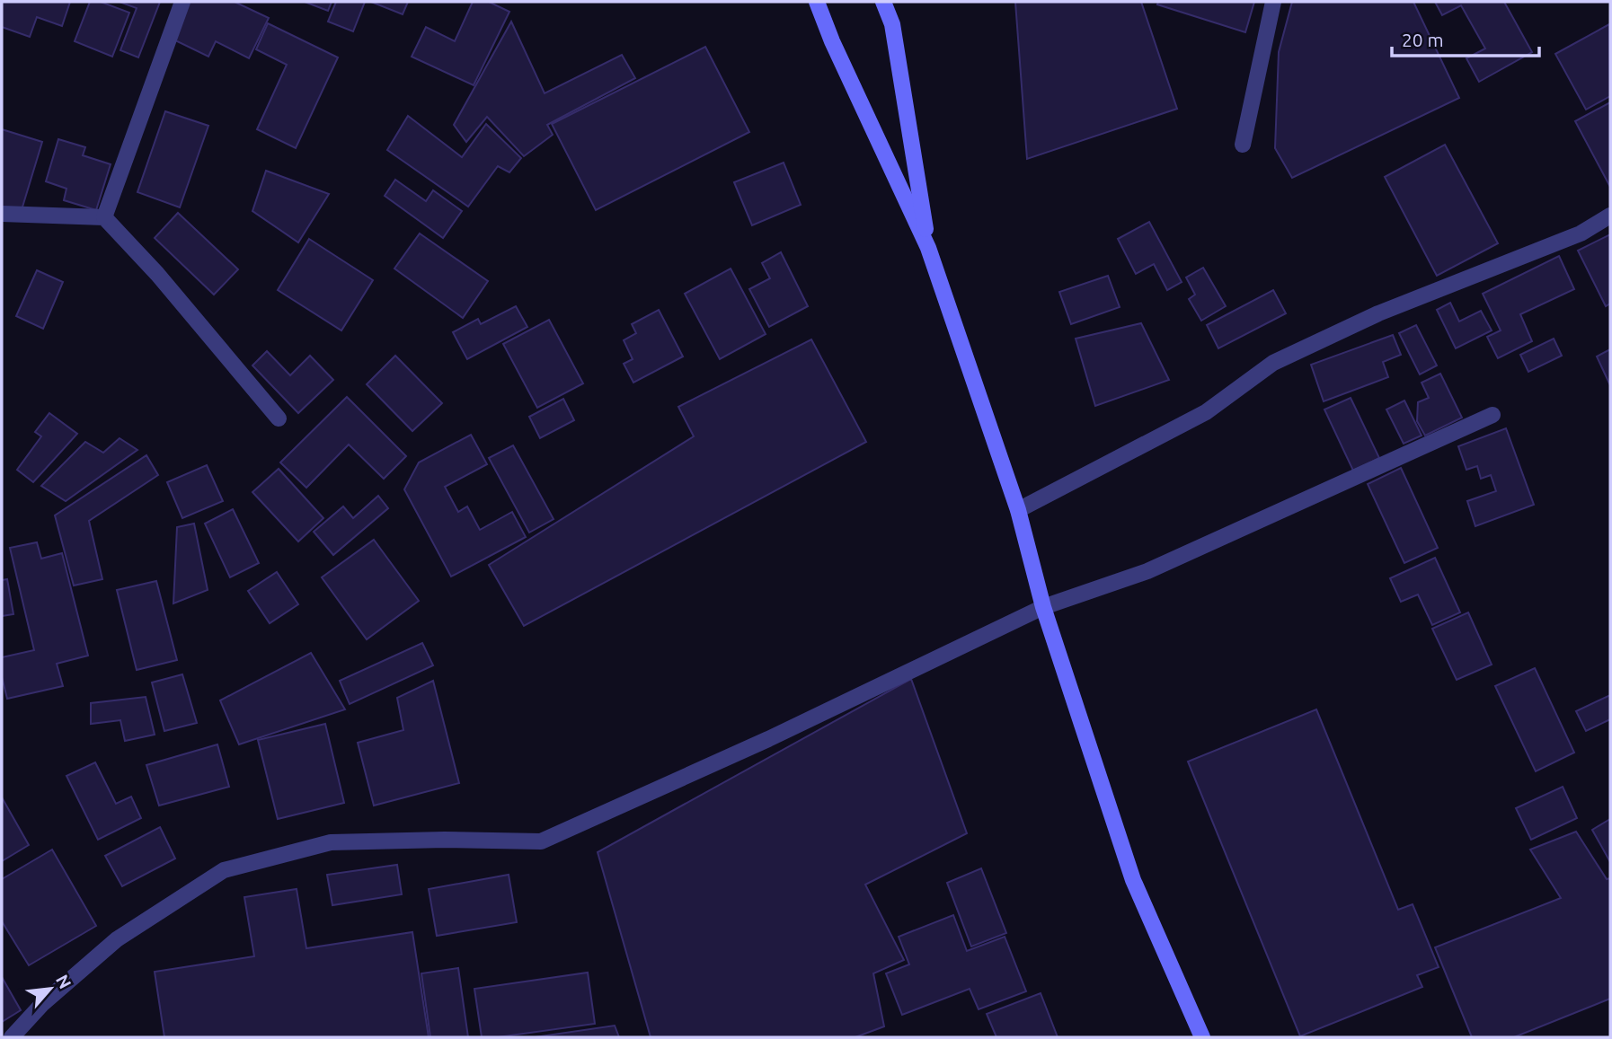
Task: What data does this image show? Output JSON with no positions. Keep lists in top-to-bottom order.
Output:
{
  "scale_bar": "20 m",
  "north": "top right"
}
